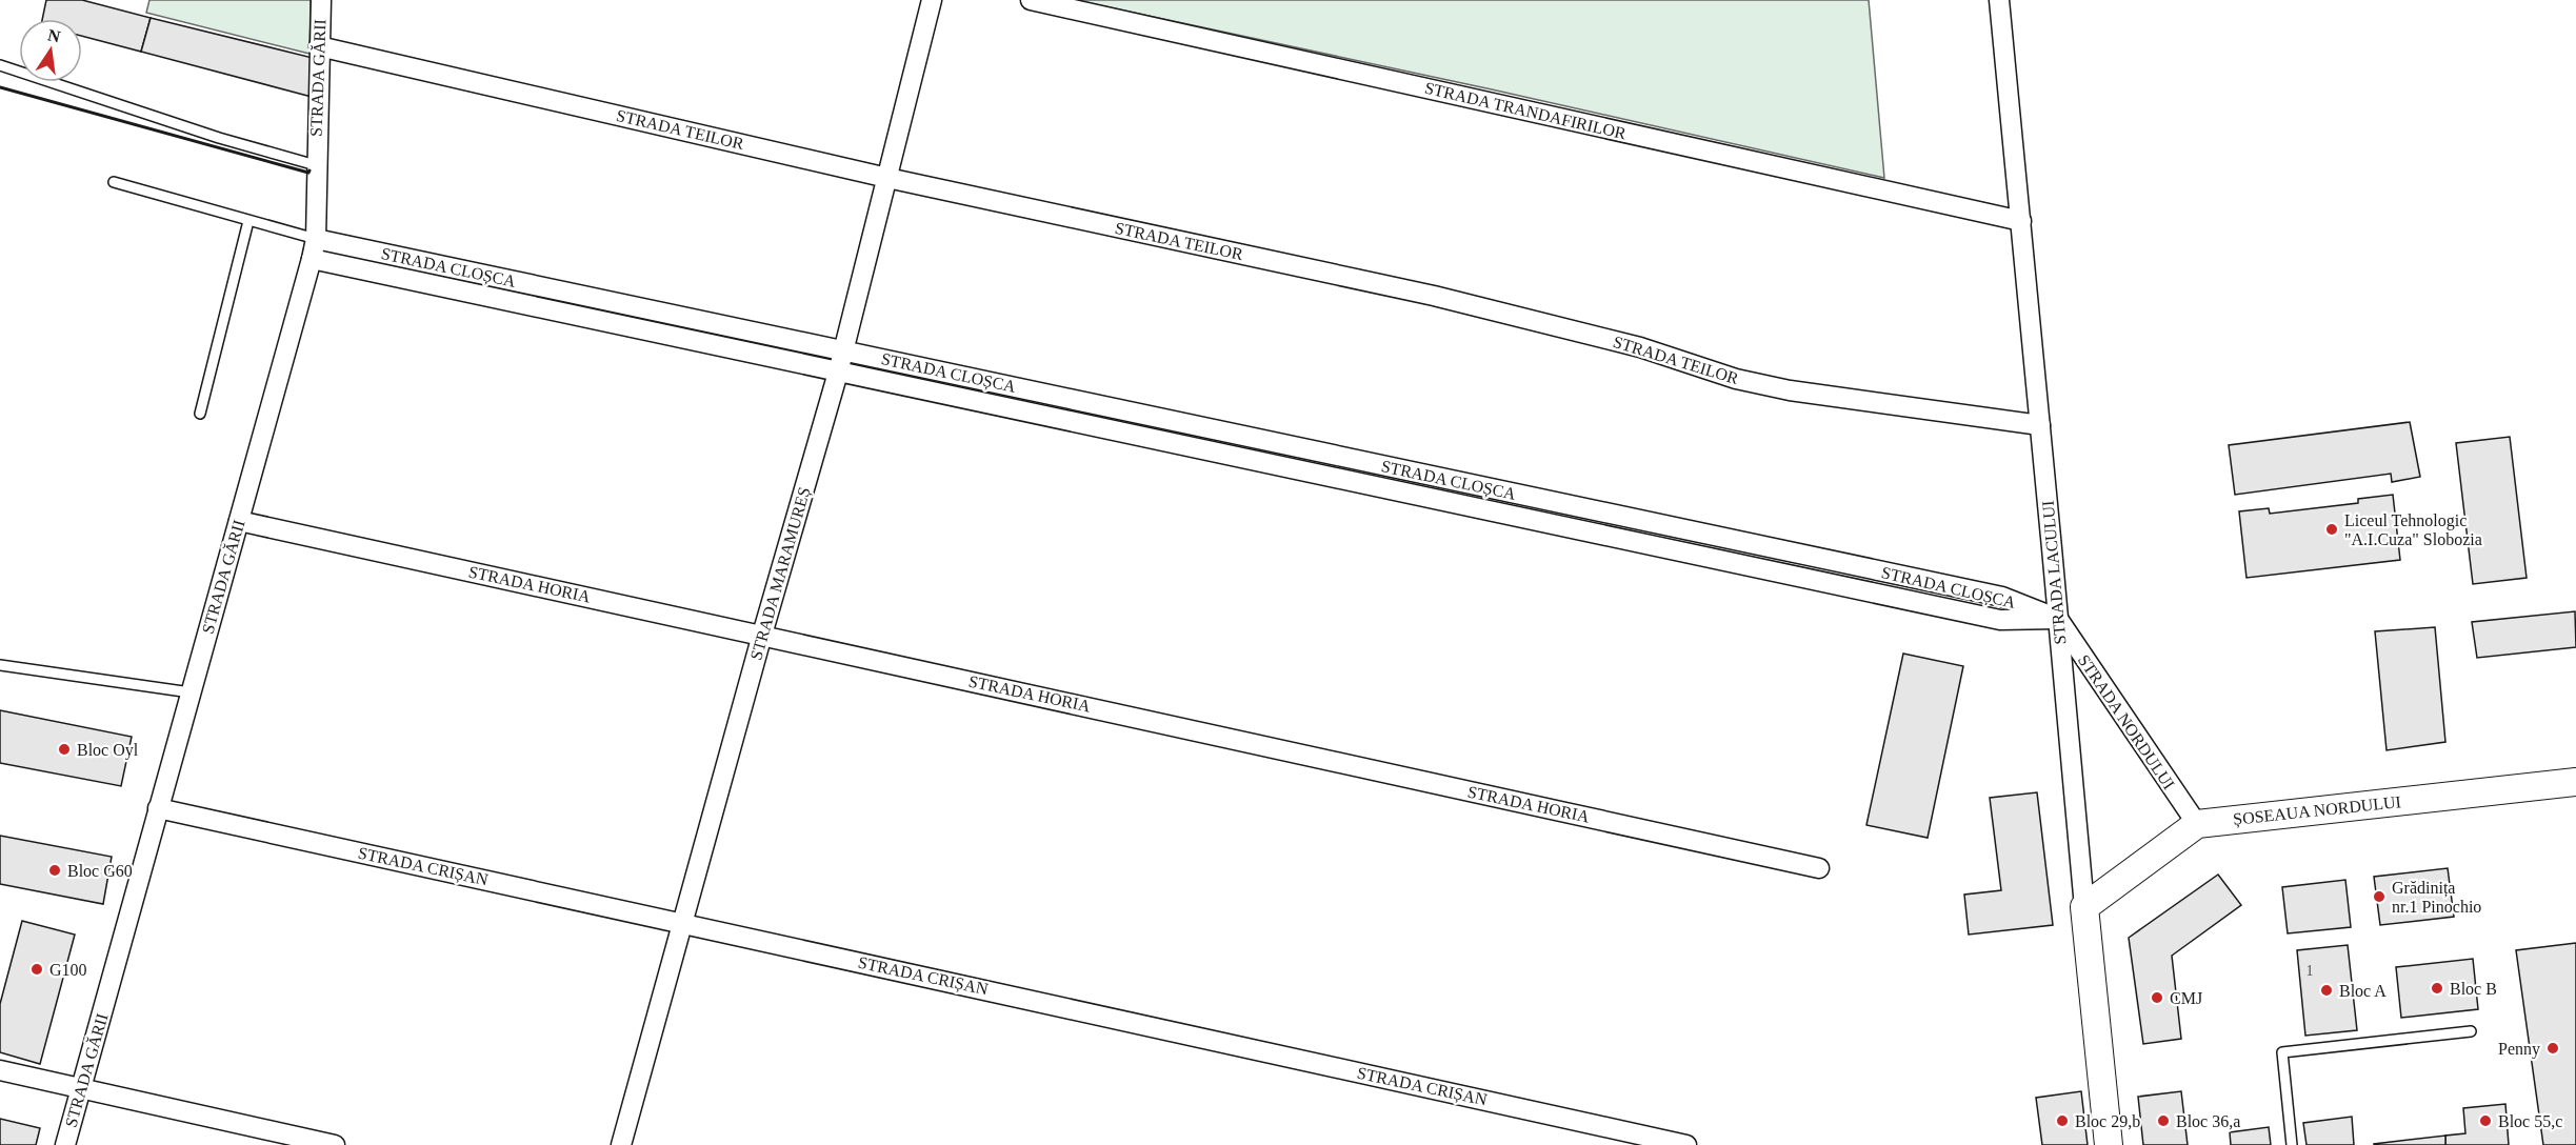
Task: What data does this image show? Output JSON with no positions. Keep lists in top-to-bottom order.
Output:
{
  "streets": {
    "street": [
      "STRADA GĂRII",
      "STRADA TRANDAFIRILOR",
      "STRADA TEILOR",
      "STRADA CLOȘCA",
      "STRADA LACULUI",
      "STRADA MARAMUREȘ",
      "STRADA HORIA",
      "STRADA NORDULUI",
      "ȘOSEAUA NORDULUI",
      "STRADA CRIȘAN"
    ]
  },
  "crossings": [
    ["STRADA GĂRII", "STRADA TEILOR"],
    ["STRADA GĂRII", "STRADA CLOȘCA"],
    ["STRADA GĂRII", "STRADA HORIA"],
    ["STRADA GĂRII", "STRADA CRIȘAN"],
    ["STRADA TRANDAFIRILOR", "STRADA LACULUI"],
    ["STRADA TEILOR", "STRADA LACULUI"],
    ["STRADA TEILOR", "STRADA MARAMUREȘ"],
    ["STRADA CLOȘCA", "STRADA LACULUI"],
    ["STRADA CLOȘCA", "STRADA MARAMUREȘ"],
    ["STRADA CLOȘCA", "STRADA NORDULUI"],
    ["STRADA LACULUI", "STRADA NORDULUI"],
    ["STRADA LACULUI", "ȘOSEAUA NORDULUI"],
    ["STRADA MARAMUREȘ", "STRADA HORIA"],
    ["STRADA MARAMUREȘ", "STRADA CRIȘAN"],
    ["STRADA NORDULUI", "ȘOSEAUA NORDULUI"]
  ],
  "places": [
    "Liceul Tehnologic \"A.I.Cuza\" Slobozia",
    "Bloc Oyl",
    "Bloc G60",
    "Grădinița nr.1 Pinochio",
    "G100",
    "Bloc B",
    "Bloc A",
    "CMJ",
    "Penny",
    "Bloc 29,b",
    "Bloc 36,a",
    "Bloc 55,c"
  ],
  "house_numbers": ["1"],
  "north": "top"
}
